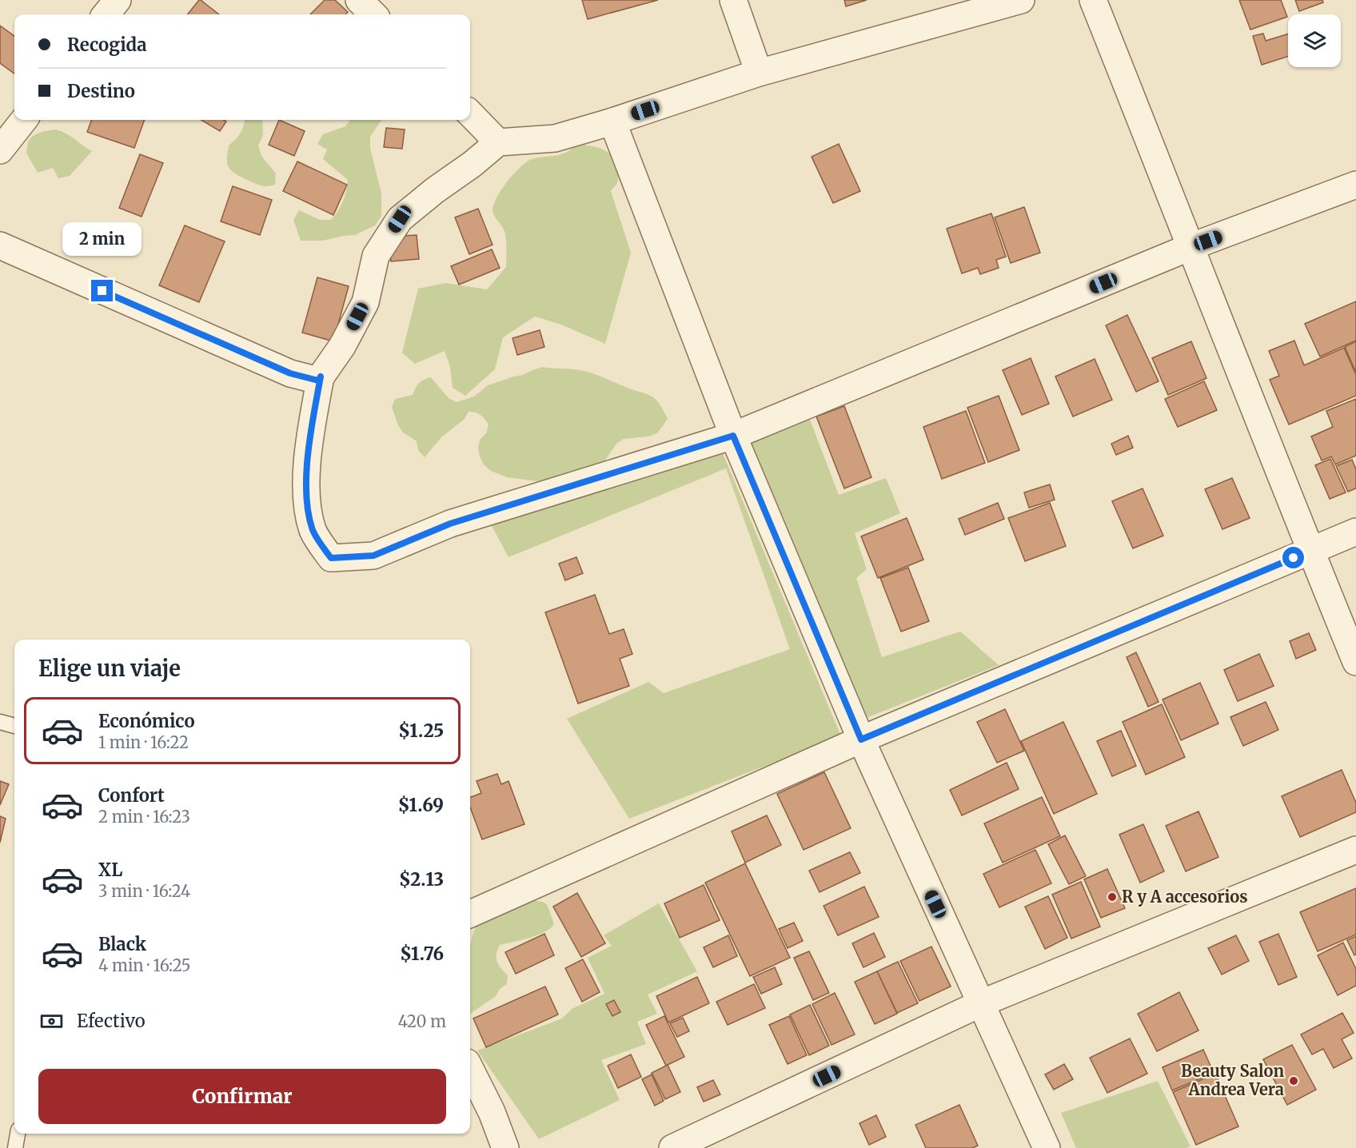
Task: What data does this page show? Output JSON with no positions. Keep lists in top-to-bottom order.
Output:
{
  "places": ["R y A accesorios", "Beauty Salon Andrea Vera"],
  "page": {
    "banner": ["Recogida", "Destino"],
    "bubble": "2 min",
    "heading": "Elige un viaje",
    "list": [
      {
        "name": "Económico",
        "note": "1 min · 16:22",
        "value": "$1.25"
      },
      {
        "name": "Confort",
        "note": "2 min · 16:23",
        "value": "$1.69"
      },
      {
        "name": "XL",
        "note": "3 min · 16:24",
        "value": "$2.13"
      },
      {
        "name": "Black",
        "note": "4 min · 16:25",
        "value": "$1.76"
      }
    ],
    "pay": ["Efectivo", "420 m"],
    "buttons": "Confirmar"
  }
}
